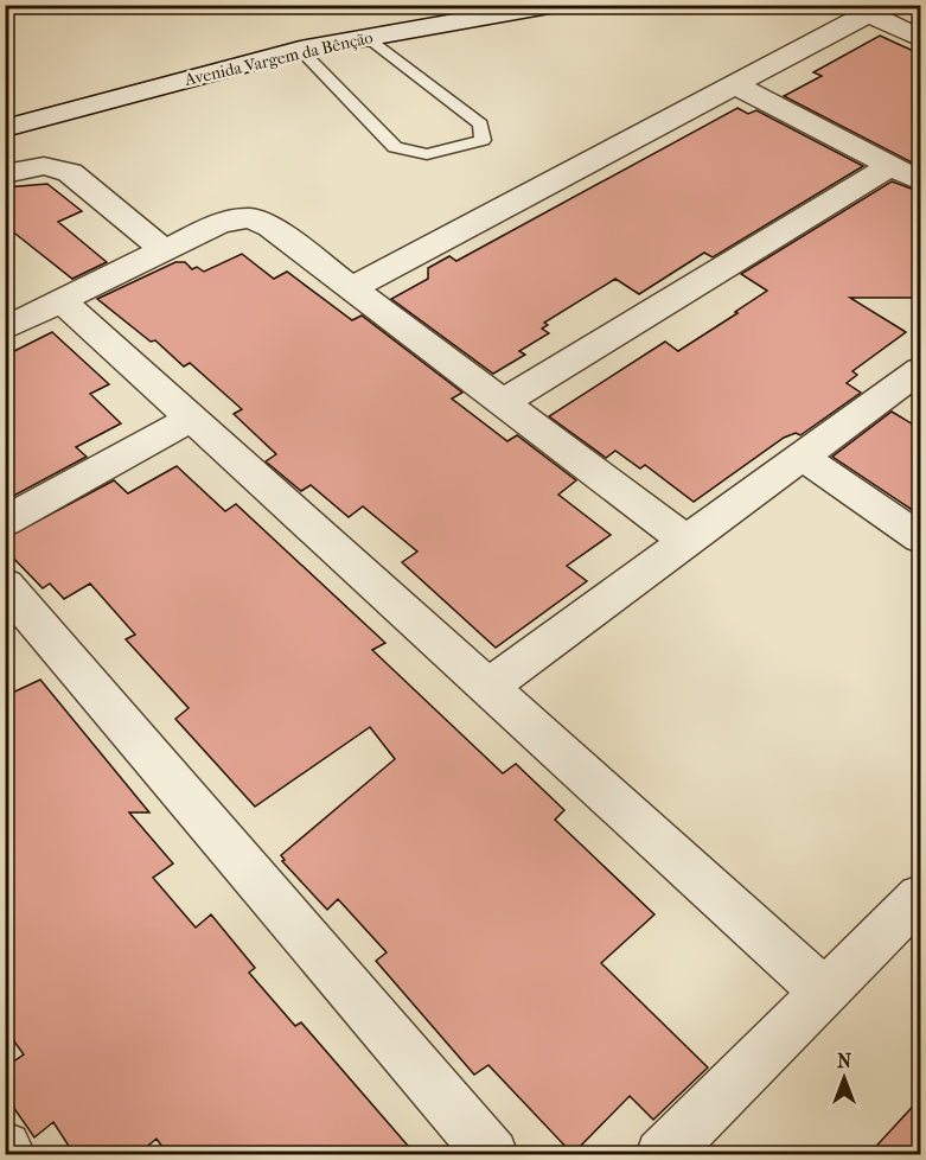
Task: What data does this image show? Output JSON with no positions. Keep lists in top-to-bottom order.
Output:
{
  "streets": {
    "street": ["Avenida Vargem da Bênção"]
  },
  "north": "top"
}
